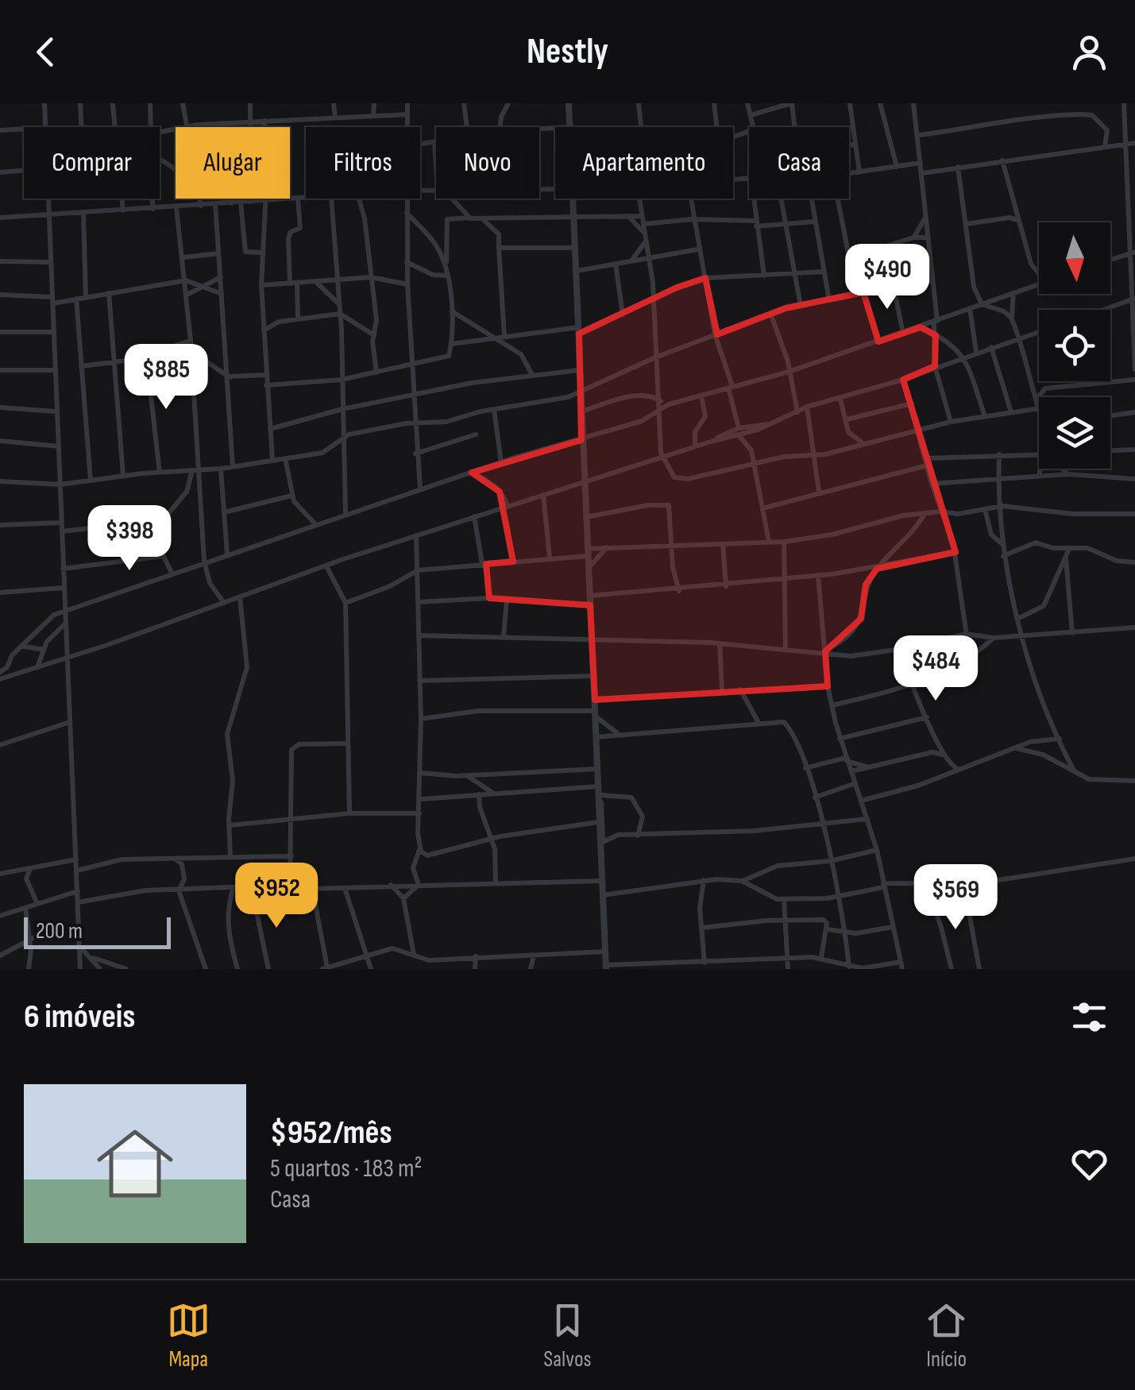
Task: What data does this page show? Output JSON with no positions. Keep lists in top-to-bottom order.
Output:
{
  "scale_bar": "200 m",
  "north": "bottom",
  "page": {
    "header": "Nestly",
    "chip": [
      "Comprar",
      "Alugar",
      "Filtros",
      "Novo",
      "Apartamento",
      "Casa"
    ],
    "price": [
      "$490",
      "$885",
      "$398",
      "$484",
      "$952",
      "$569"
    ],
    "scale": "200 m",
    "heading": "6 imóveis",
    "list": [
      {
        "name": "$952/mês",
        "note": "5 quartos · 183 m² · Casa"
      }
    ],
    "tabs": ["Mapa", "Salvos", "Início"]
  }
}
